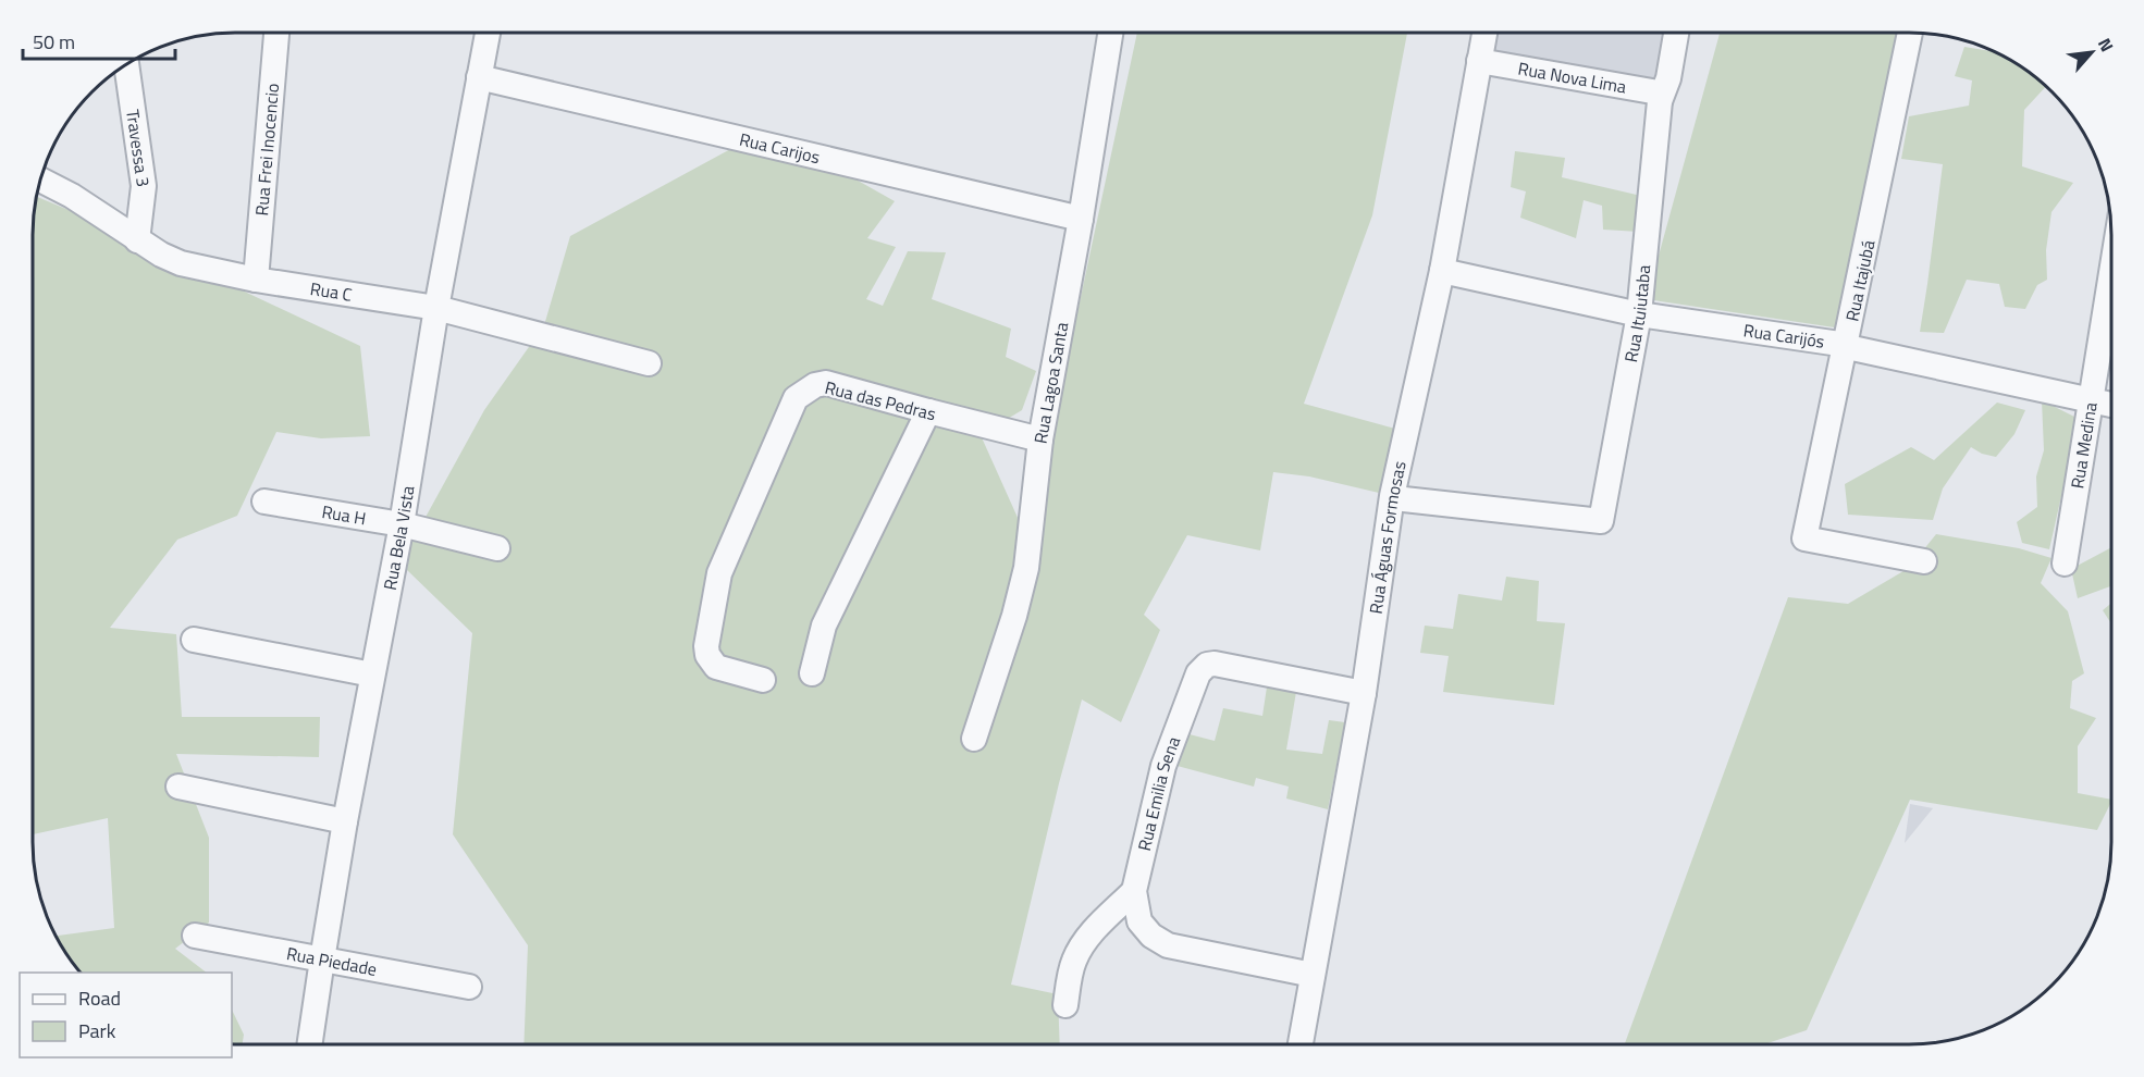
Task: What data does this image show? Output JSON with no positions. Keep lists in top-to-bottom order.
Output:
{
  "streets": {
    "street": [
      "Rua Nova Lima",
      "Travessa 3",
      "Rua Carijos",
      "Rua Frei Inocencio",
      "Rua Itajubá",
      "Rua C",
      "Rua Ituiutaba",
      "Rua Carijós",
      "Rua Lagoa Santa",
      "Rua das Pedras",
      "Rua Medina",
      "Rua H",
      "Rua Águas Formosas",
      "Rua Bela Vista",
      "Rua Emilia Sena",
      "Rua Piedade"
    ]
  },
  "crossings": [
    ["Rua Nova Lima", "Rua Ituiutaba"],
    ["Rua Nova Lima", "Rua Águas Formosas"],
    ["Travessa 3", "Rua C"],
    ["Rua Carijos", "Rua Lagoa Santa"],
    ["Rua Carijos", "Rua Bela Vista"],
    ["Rua Frei Inocencio", "Rua C"],
    ["Rua Itajubá", "Rua Carijós"],
    ["Rua C", "Rua Bela Vista"],
    ["Rua Ituiutaba", "Rua Carijós"],
    ["Rua Carijós", "Rua Medina"],
    ["Rua Carijós", "Rua Águas Formosas"],
    ["Rua Lagoa Santa", "Rua das Pedras"],
    ["Rua H", "Rua Bela Vista"],
    ["Rua Águas Formosas", "Rua Emilia Sena"],
    ["Rua Bela Vista", "Rua Piedade"]
  ],
  "legend": ["Road", "Park"],
  "scale_bar": "50 m",
  "north": "top right"
}
